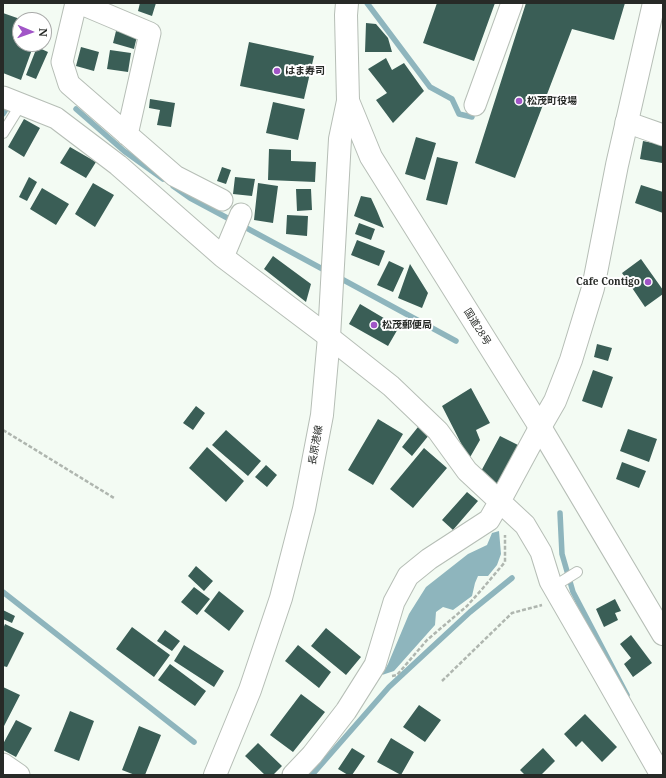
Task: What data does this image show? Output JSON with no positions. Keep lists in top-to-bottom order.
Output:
{
  "streets": {
    "main road": ["国道28号", "長原港線"]
  },
  "crossings": [
    ["国道28号", "長原港線"]
  ],
  "places": [
    "はま寿司",
    "松茂町役場",
    "Cafe Contigo",
    "松茂郵便局"
  ],
  "north": "right"
}
